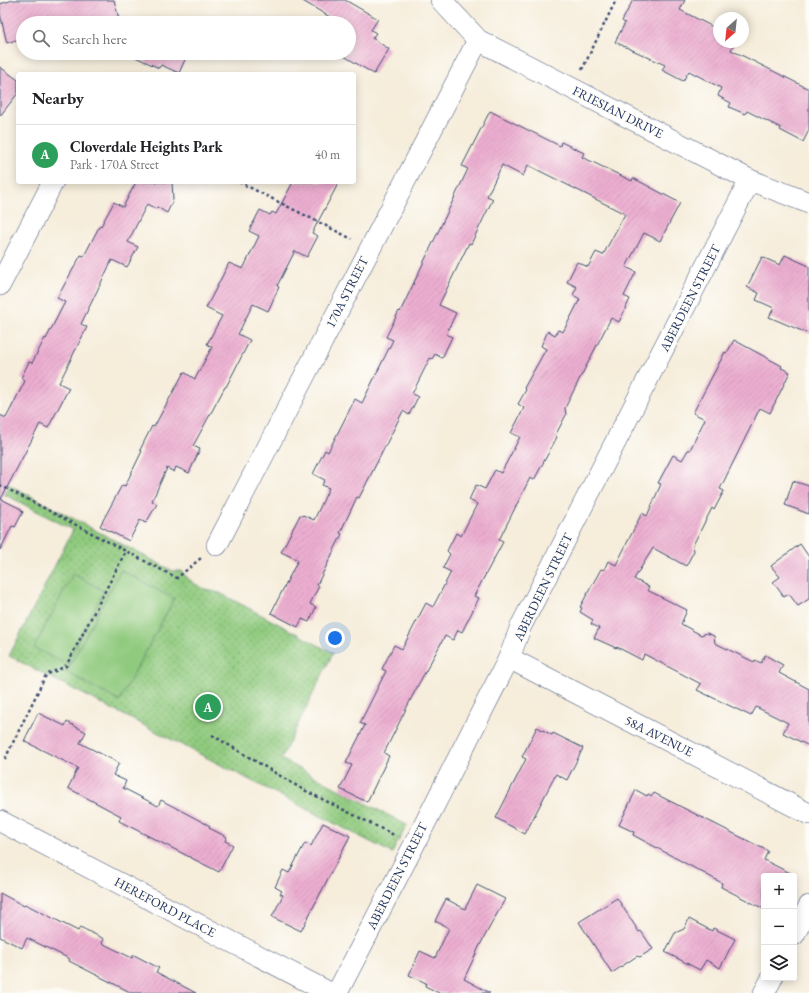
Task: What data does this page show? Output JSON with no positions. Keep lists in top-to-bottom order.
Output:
{
  "streets": {
    "street": [
      "FRIESIAN DRIVE",
      "170A STREET",
      "ABERDEEN STREET",
      "58A AVENUE",
      "HEREFORD PLACE"
    ]
  },
  "crossings": [
    ["FRIESIAN DRIVE", "170A STREET"],
    ["FRIESIAN DRIVE", "ABERDEEN STREET"],
    ["ABERDEEN STREET", "58A AVENUE"]
  ],
  "north": "bottom left",
  "page": {
    "search": "Search here",
    "heading": "Nearby",
    "list": [
      {
        "mark": "A",
        "name": "Cloverdale Heights Park",
        "note": "Park · 170A Street",
        "value": "40 m"
      }
    ],
    "pins": "A",
    "map_buttons": ["+", "−"]
  }
}
